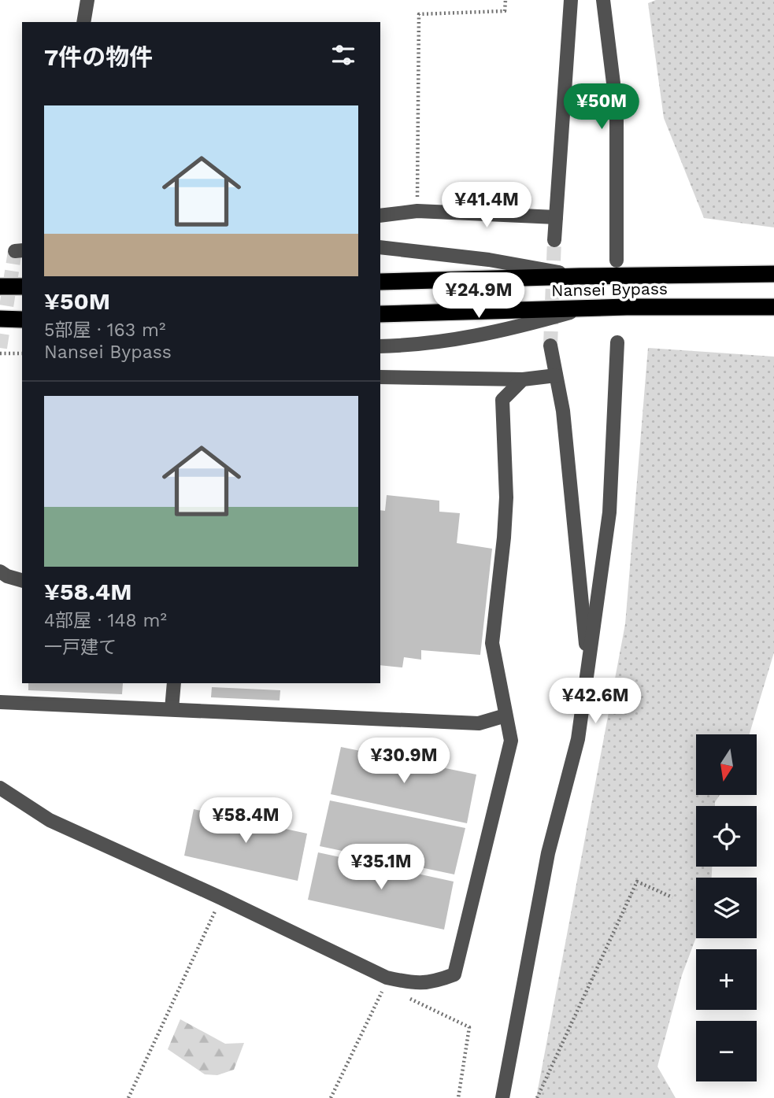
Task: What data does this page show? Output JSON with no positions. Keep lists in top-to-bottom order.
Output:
{
  "streets": {
    "highway": ["Nansei Bypass"]
  },
  "north": "bottom",
  "page": {
    "heading": "7件の物件",
    "price": [
      "¥50M",
      "¥41.4M",
      "¥24.9M",
      "¥42.6M",
      "¥30.9M",
      "¥58.4M",
      "¥35.1M"
    ],
    "list": [
      {
        "name": "¥50M",
        "note": "5部屋 · 163 m² · Nansei Bypass"
      },
      {
        "name": "¥58.4M",
        "note": "4部屋 · 148 m² · 一戸建て"
      }
    ],
    "map_buttons": ["+", "−"]
  }
}
